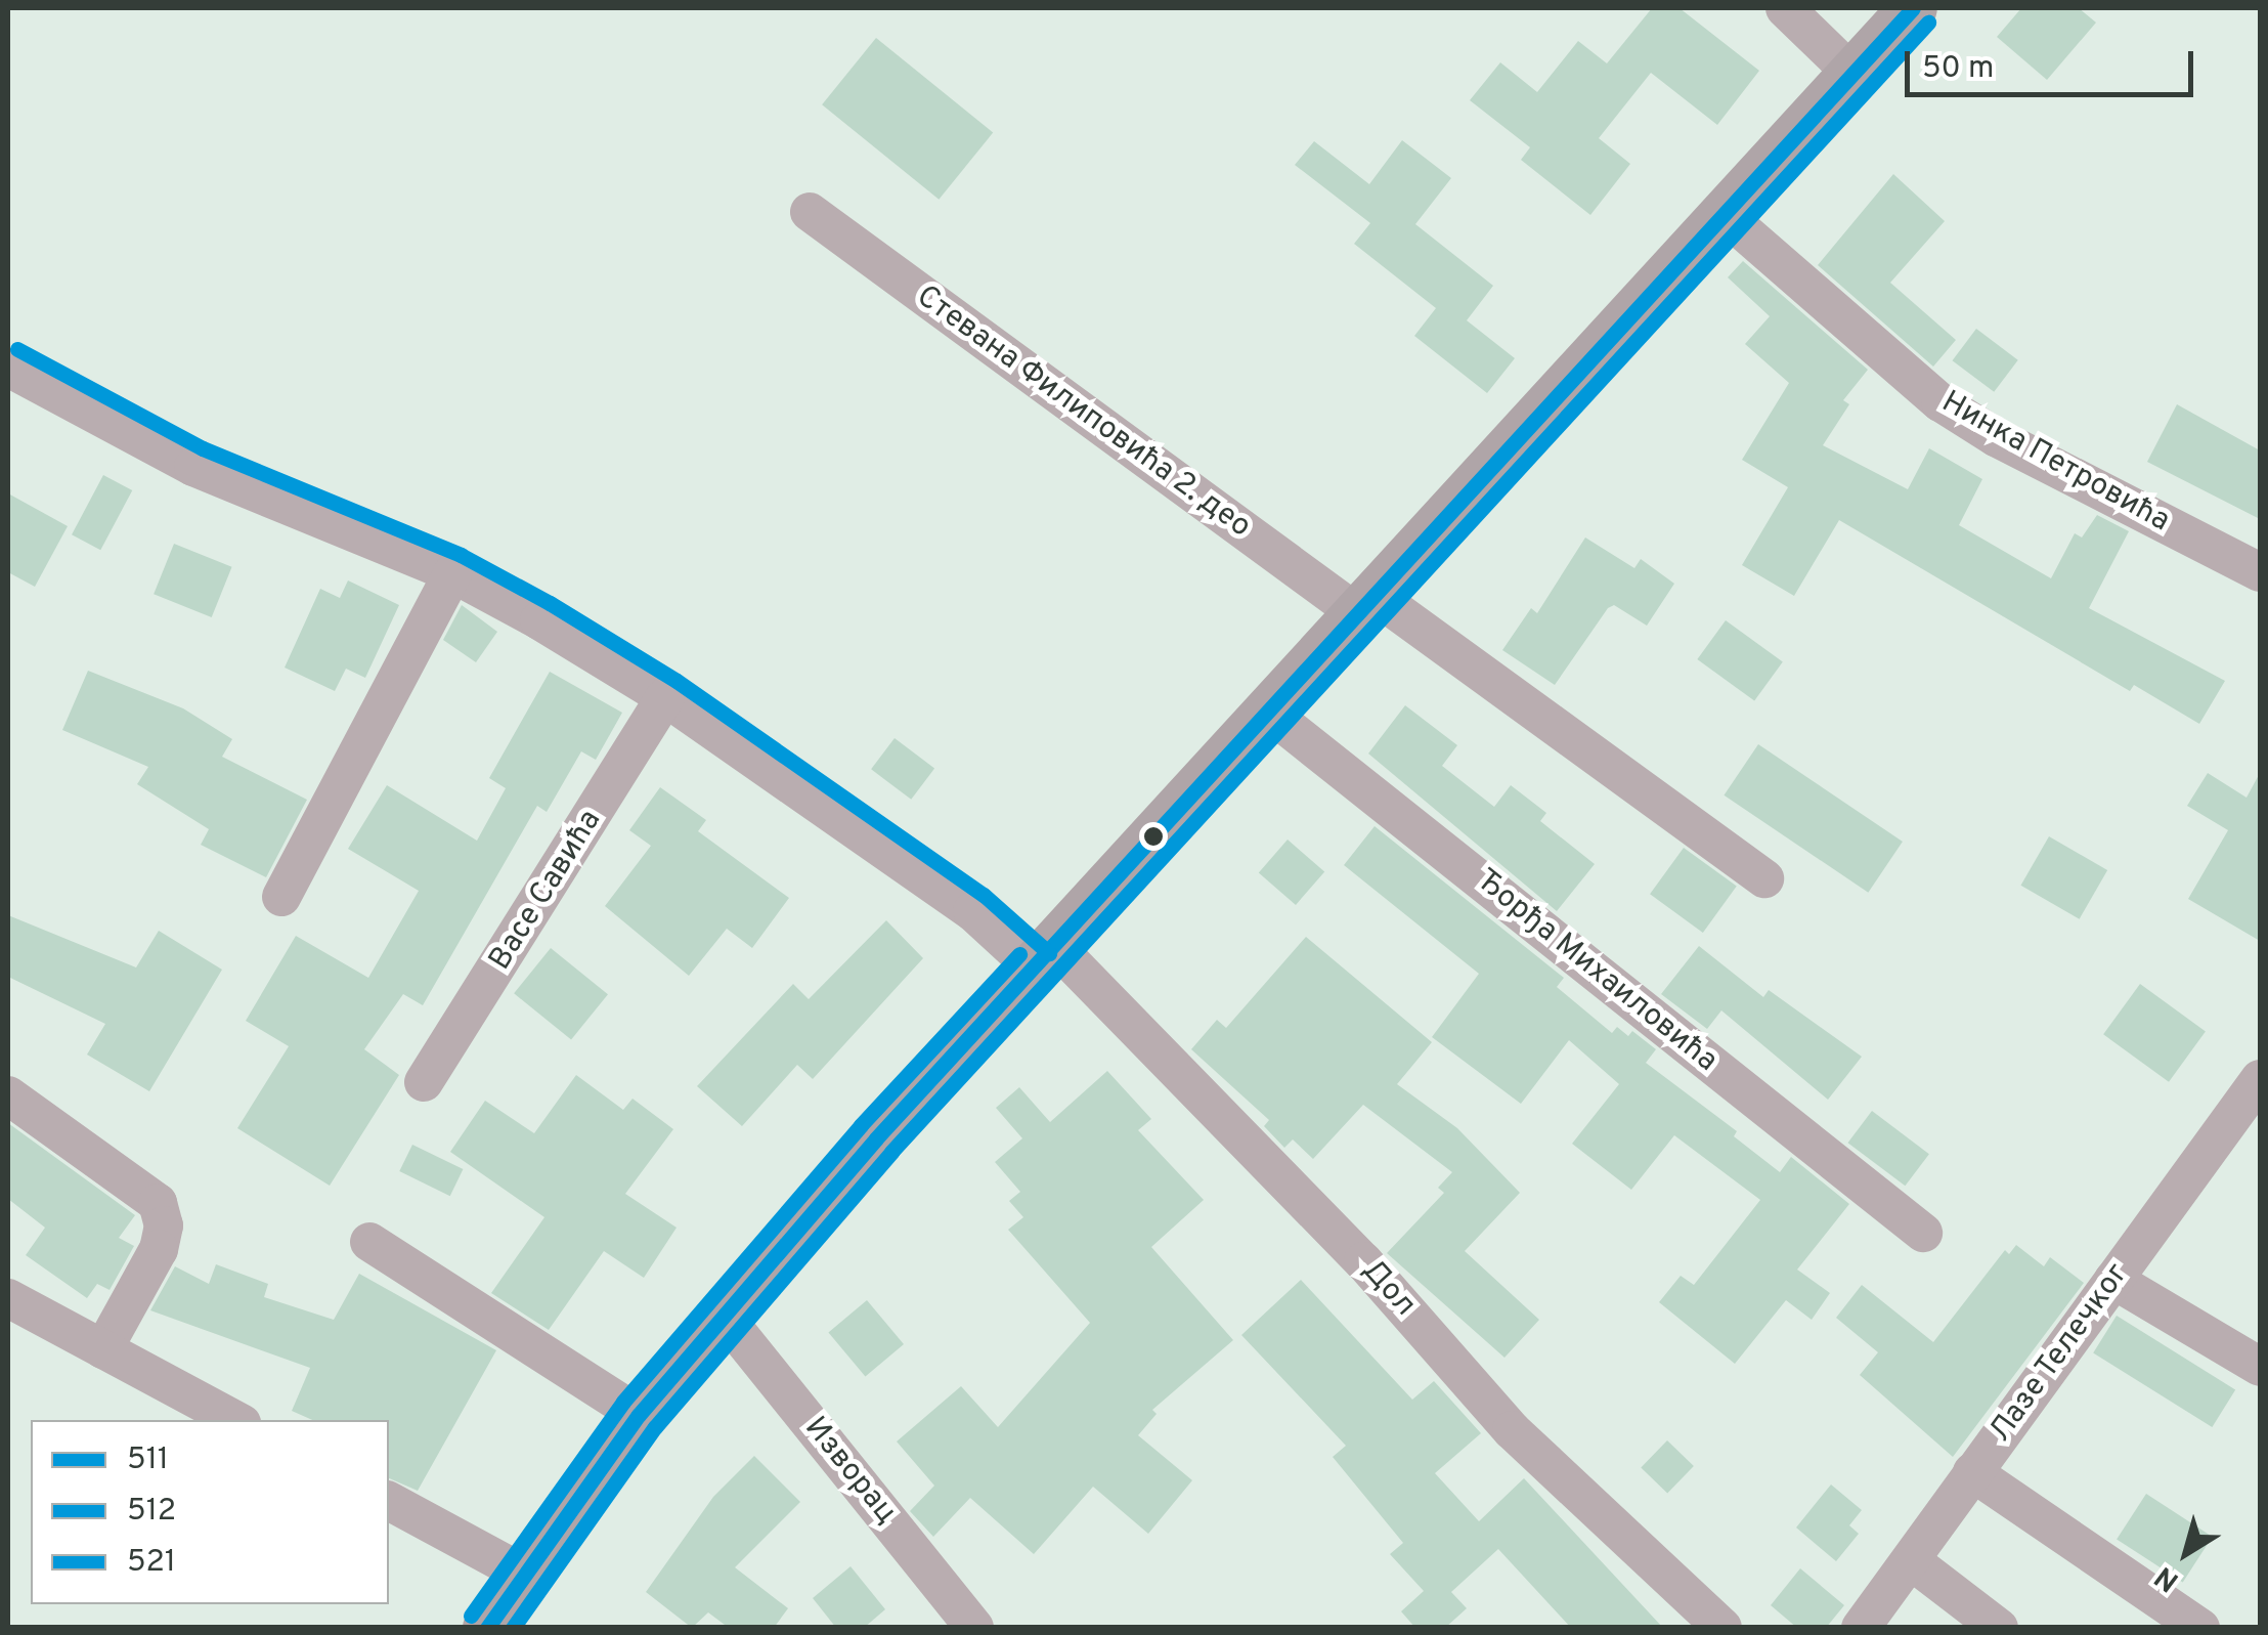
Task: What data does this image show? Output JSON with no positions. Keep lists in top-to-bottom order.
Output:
{
  "streets": {
    "street": [
      "Стевана Филиповића 2. део",
      "Нинка Петровића",
      "Васе Савића",
      "Ђорђа Михаиловића",
      "Дол",
      "Лазе Телечког",
      "Изворац"
    ]
  },
  "crossings": [
    ["Васе Савића", "Дол"]
  ],
  "lines": ["transit line 511", "transit line 512", "transit line 521"],
  "legend": ["511", "512", "521"],
  "scale_bar": "50 m",
  "north": "bottom left"
}
